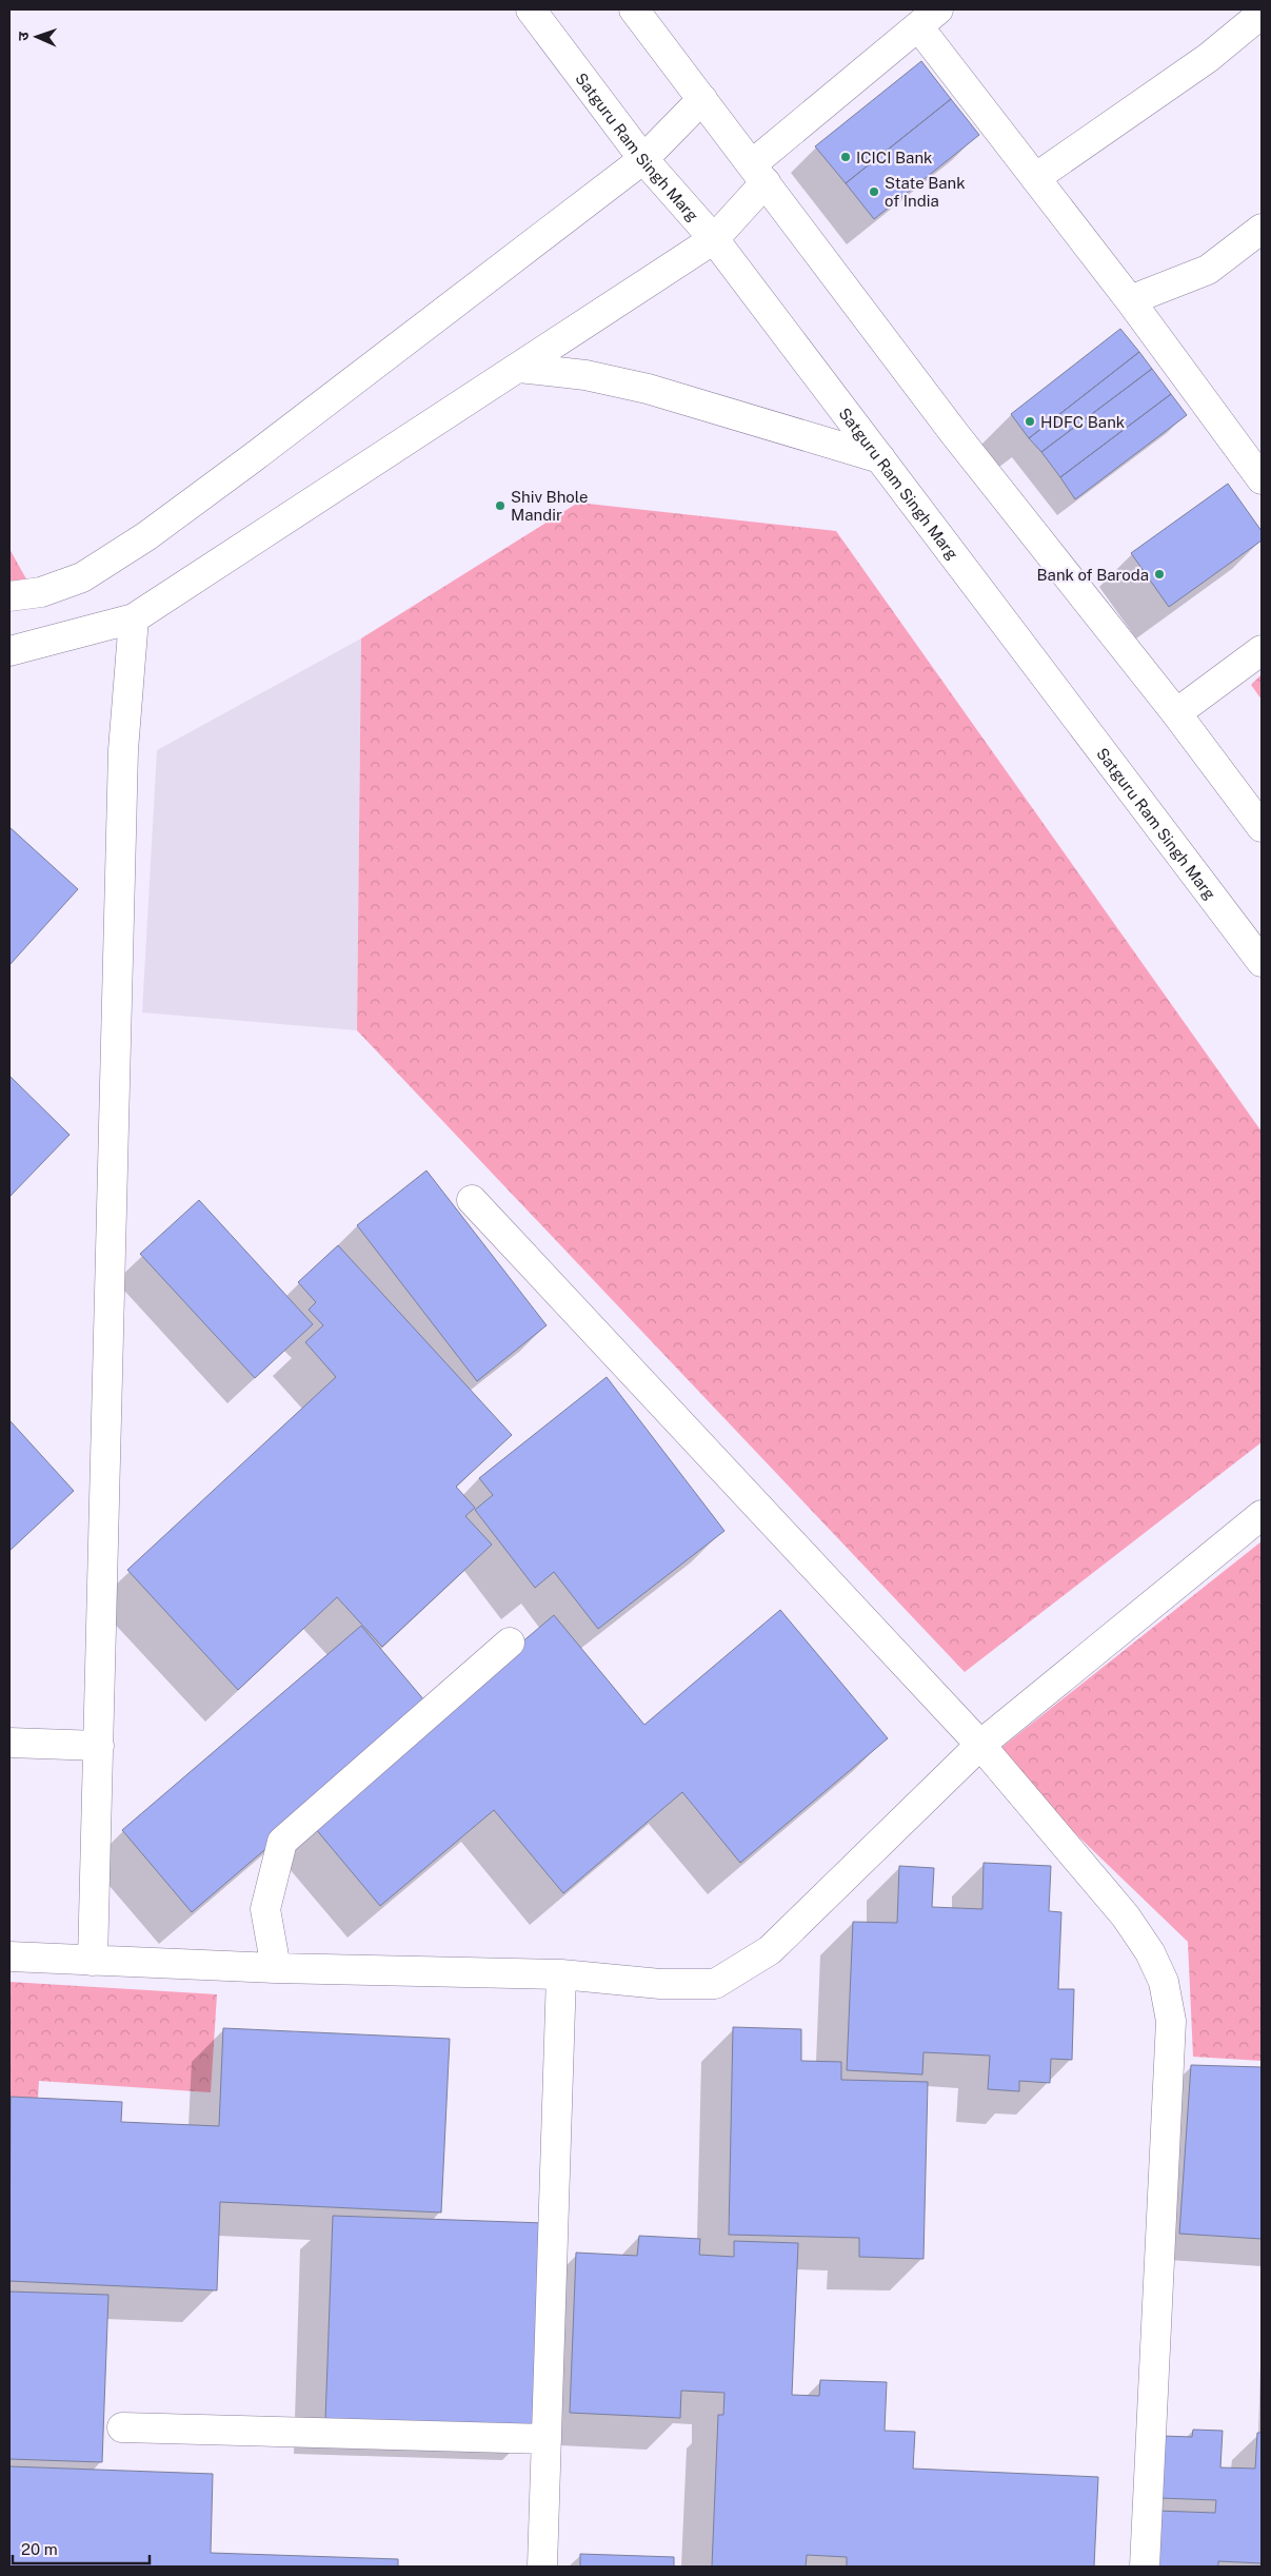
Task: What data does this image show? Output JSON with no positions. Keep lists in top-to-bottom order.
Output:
{
  "streets": {
    "street": ["Satguru Ram Singh Marg"]
  },
  "places": [
    "ICICI Bank",
    "State Bank of India",
    "HDFC Bank",
    "Shiv Bhole Mandir",
    "Bank of Baroda"
  ],
  "scale_bar": "20 m",
  "north": "left"
}
